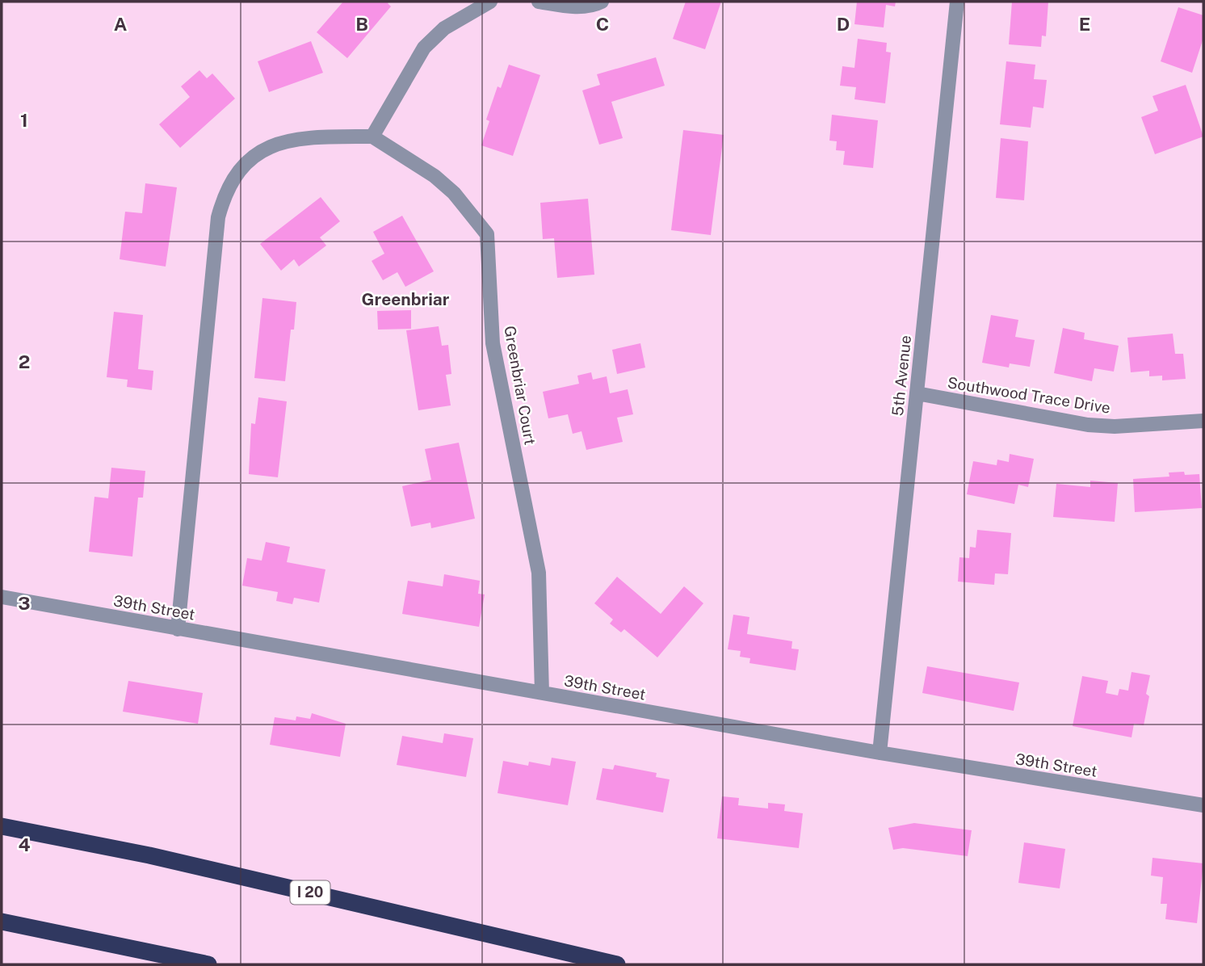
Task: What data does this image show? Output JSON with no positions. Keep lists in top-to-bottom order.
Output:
{
  "streets": {
    "highway": ["I 20"],
    "street": [
      "5th Avenue",
      "Greenbriar Court",
      "Southwood Trace Drive",
      "39th Street"
    ]
  },
  "crossings": [
    ["5th Avenue", "Southwood Trace Drive"],
    ["5th Avenue", "39th Street"],
    ["Greenbriar Court", "39th Street"]
  ],
  "districts": ["Greenbriar"],
  "grid": {
    "columns": [
      "A",
      "B",
      "C",
      "D",
      "E"
    ],
    "rows": [
      "1",
      "2",
      "3",
      "4"
    ]
  }
}
